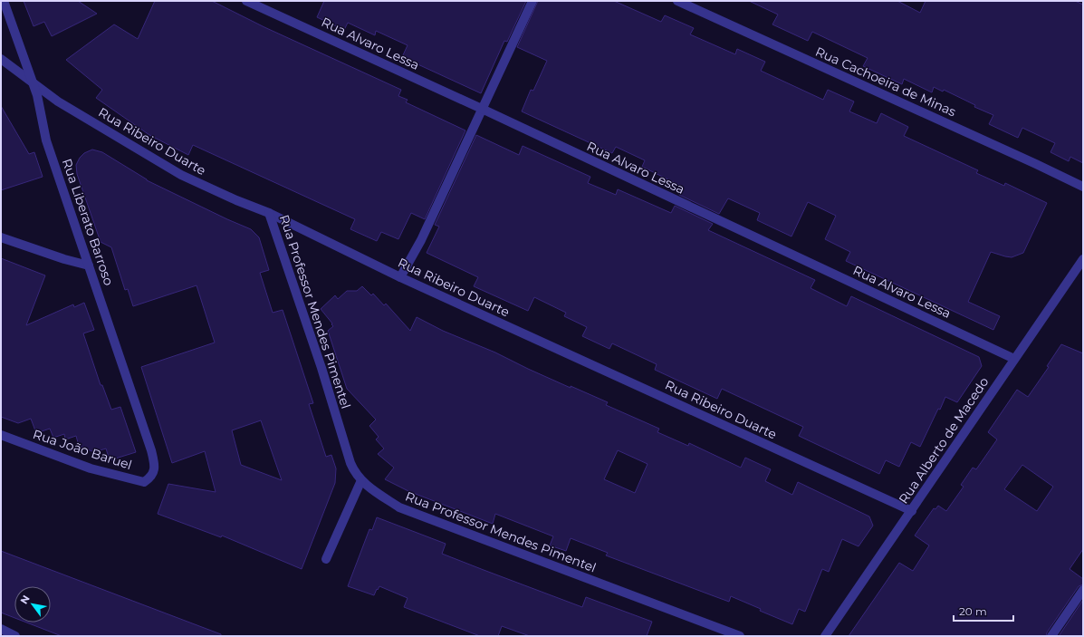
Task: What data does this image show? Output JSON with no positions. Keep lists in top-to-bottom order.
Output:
{
  "streets": {
    "street": [
      "Rua Alvaro Lessa",
      "Rua Cachoeira de Minas",
      "Rua Ribeiro Duarte",
      "Rua Liberato Barroso",
      "Rua Professor Mendes Pimentel",
      "Rua Alberto de Macedo",
      "Rua João Baruel"
    ]
  },
  "crossings": [
    ["Rua Alvaro Lessa", "Rua Alberto de Macedo"],
    ["Rua Ribeiro Duarte", "Rua Liberato Barroso"],
    ["Rua Ribeiro Duarte", "Rua Professor Mendes Pimentel"],
    ["Rua Ribeiro Duarte", "Rua Alberto de Macedo"],
    ["Rua Liberato Barroso", "Rua João Baruel"]
  ],
  "scale_bar": "20 m",
  "north": "top left"
}
